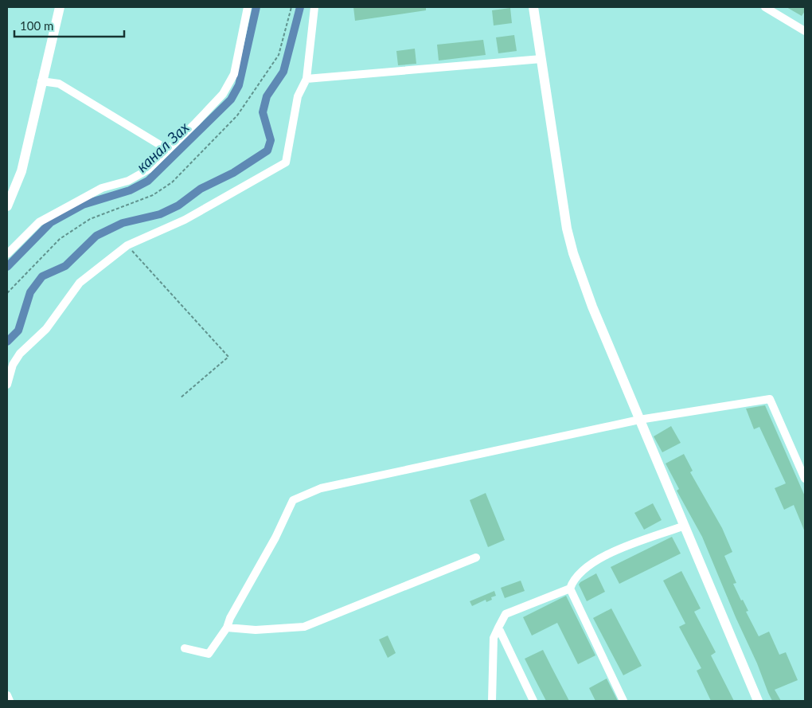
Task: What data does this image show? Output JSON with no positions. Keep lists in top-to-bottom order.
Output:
{
  "water": ["канал Зах"],
  "scale_bar": "100 m"
}
